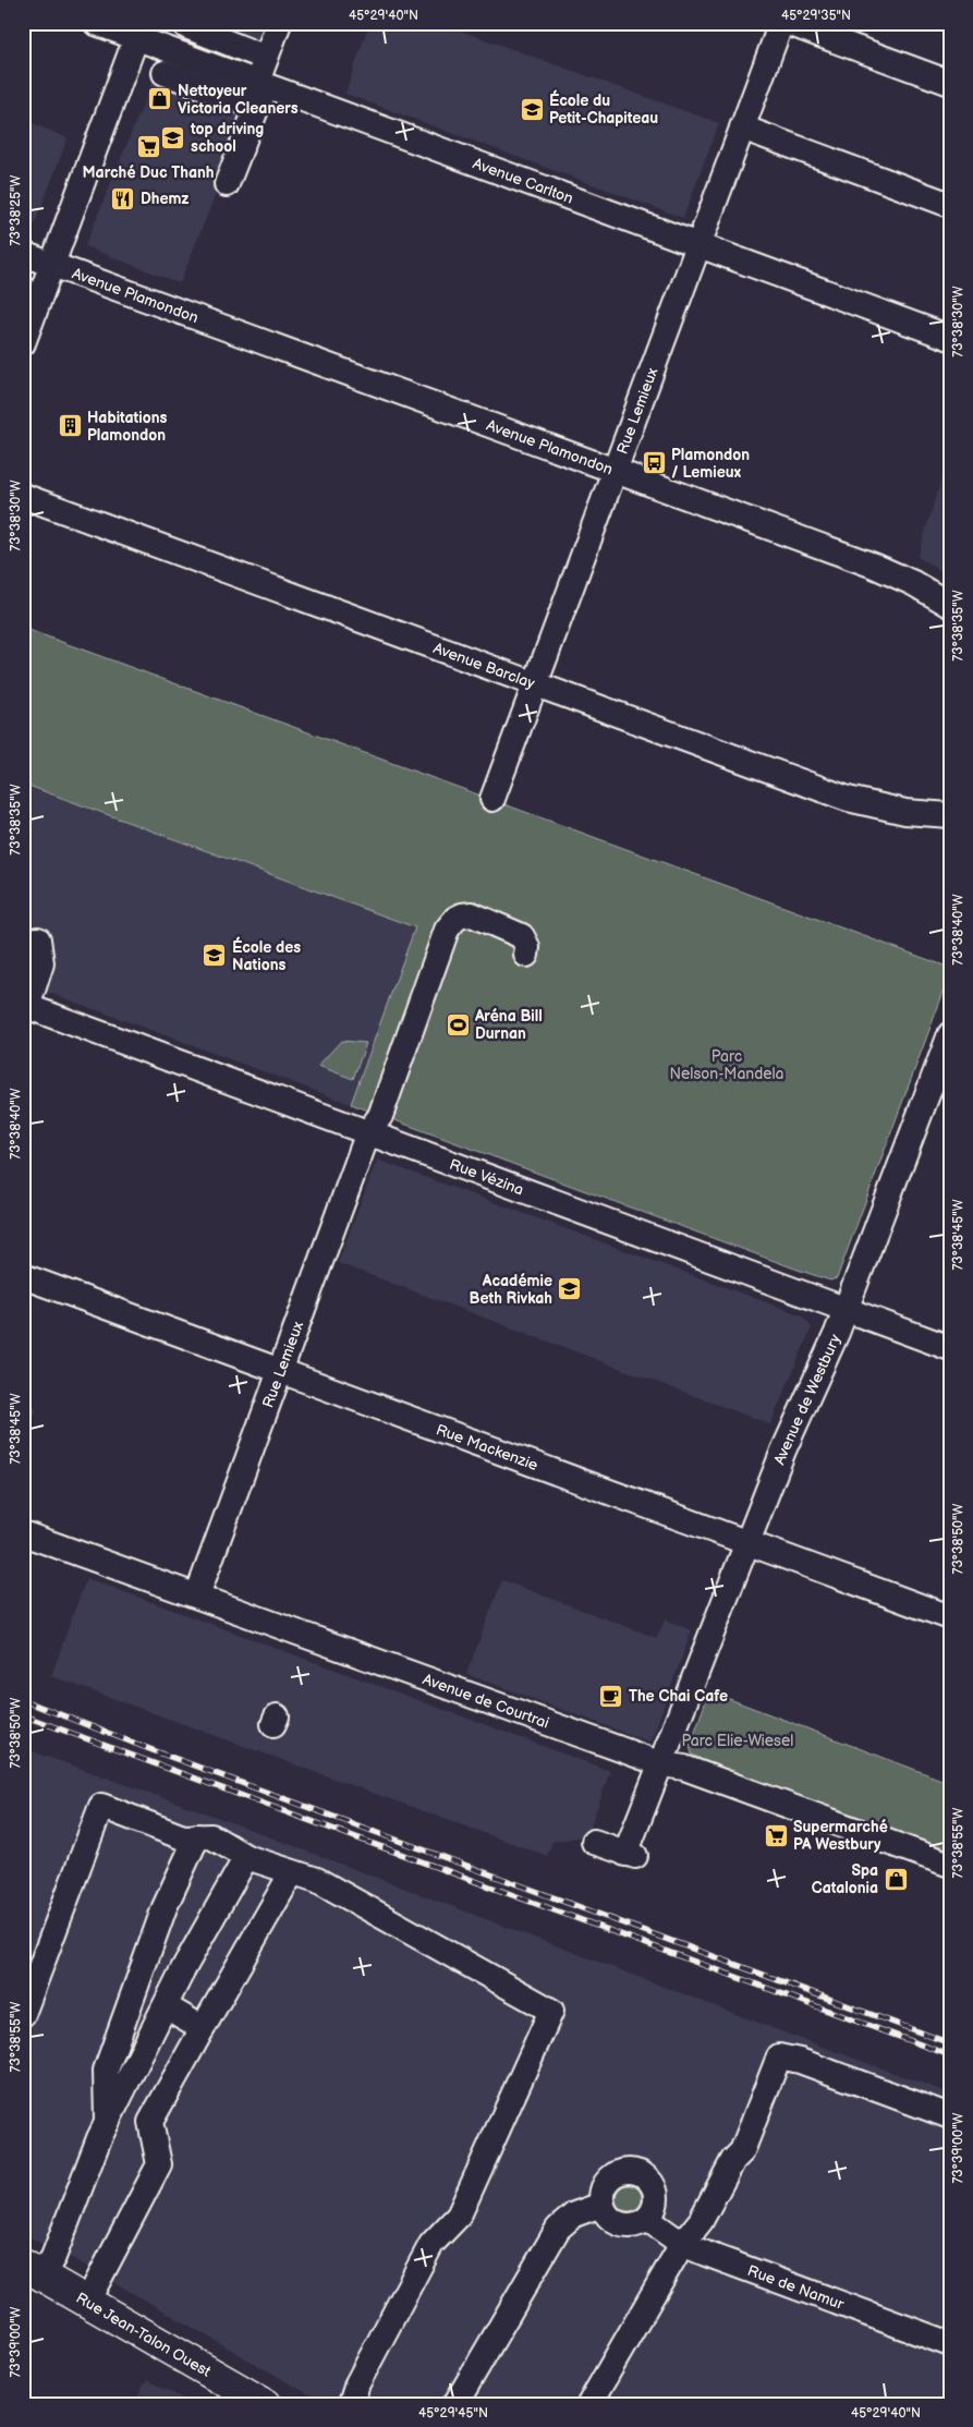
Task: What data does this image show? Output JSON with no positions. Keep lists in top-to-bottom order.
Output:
{
  "streets": {
    "main road": ["Rue Jean-Talon Ouest"],
    "street": [
      "Avenue Carlton",
      "Avenue Plamondon",
      "Rue Lemieux",
      "Avenue Barclay",
      "Rue Vézina",
      "Avenue de Westbury",
      "Rue Mackenzie",
      "Avenue de Courtrai",
      "Rue de Namur"
    ]
  },
  "crossings": [
    ["Avenue Carlton", "Rue Lemieux"],
    ["Avenue Plamondon", "Rue Lemieux"],
    ["Rue Lemieux", "Avenue Barclay"],
    ["Rue Lemieux", "Rue Vézina"],
    ["Rue Lemieux", "Rue Mackenzie"],
    ["Rue Lemieux", "Avenue de Courtrai"],
    ["Rue Vézina", "Avenue de Westbury"],
    ["Avenue de Westbury", "Rue Mackenzie"],
    ["Avenue de Westbury", "Avenue de Courtrai"]
  ],
  "parks": ["Parc Nelson-Mandela", "Parc Elie-Wiesel"],
  "places": {
    "shop": ["Nettoyeur Victoria Cleaners", "Spa Catalonia"],
    "school or university": [
      "École du Petit-Chapiteau",
      "top driving school",
      "École des Nations",
      "Académie Beth Rivkah"
    ],
    "supermarket": ["Marché Duc Thanh", "Supermarché PA Westbury"],
    "restaurant": ["Dhemz"],
    "building": ["Habitations Plamondon"],
    "bus stop": ["Plamondon / Lemieux"],
    "sports": ["Aréna Bill Durnan"],
    "cafe": ["The Chai Cafe"]
  },
  "coordinates": [
    "45°29'40\"N",
    "45°29'35\"N",
    "73°38'25\"W",
    "73°38'30\"W",
    "73°38'35\"W",
    "73°38'40\"W",
    "73°38'45\"W",
    "73°38'50\"W",
    "73°38'55\"W",
    "73°39'00\"W",
    "45°29'45\"N"
  ]
}
